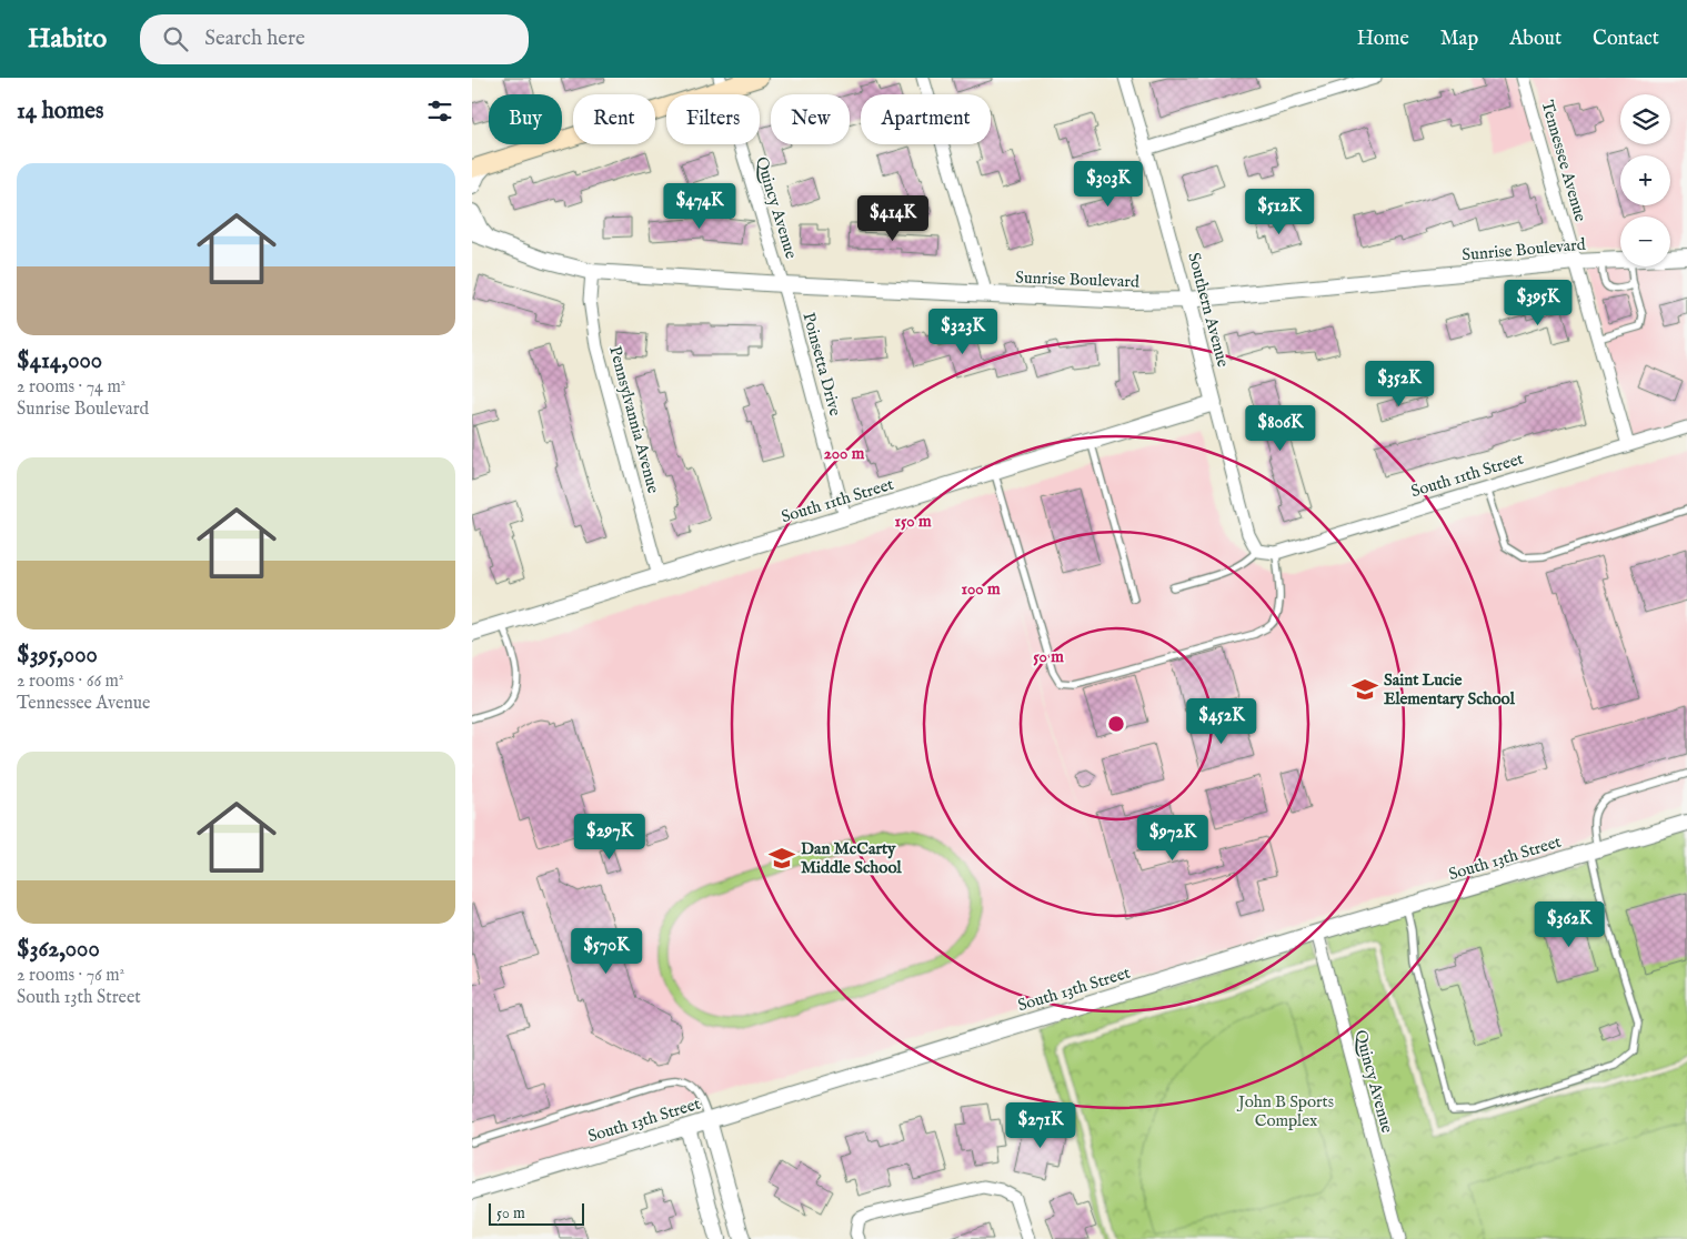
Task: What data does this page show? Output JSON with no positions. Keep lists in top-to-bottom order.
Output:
{
  "streets": {
    "street": [
      "Tennessee Avenue",
      "Quincy Avenue",
      "Sunrise Boulevard",
      "Southern Avenue",
      "Poinsetta Drive",
      "Pennsylvannia Avenue",
      "South 11th Street",
      "South 13th Street"
    ]
  },
  "crossings": [
    ["Tennessee Avenue", "Sunrise Boulevard"],
    ["Tennessee Avenue", "South 11th Street"],
    ["Quincy Avenue", "Sunrise Boulevard"],
    ["Quincy Avenue", "Poinsetta Drive"],
    ["Quincy Avenue", "South 13th Street"],
    ["Sunrise Boulevard", "Southern Avenue"],
    ["Sunrise Boulevard", "Poinsetta Drive"],
    ["Sunrise Boulevard", "Pennsylvannia Avenue"],
    ["Southern Avenue", "South 11th Street"],
    ["Poinsetta Drive", "South 11th Street"],
    ["Pennsylvannia Avenue", "South 11th Street"]
  ],
  "parks": ["John B Sports Complex"],
  "places": {
    "school or university": ["Saint Lucie Elementary School", "Dan McCarty Middle School"]
  },
  "scale_bar": "50 m",
  "page": {
    "header": "Habito",
    "search": "Search here",
    "nav": [
      "Home",
      "Map",
      "About",
      "Contact"
    ],
    "heading": "14 homes",
    "map_buttons": ["+", "−"],
    "chip": [
      "Buy",
      "Rent",
      "Filters",
      "New",
      "Apartment"
    ],
    "list": [
      {
        "name": "$414,000",
        "note": "2 rooms · 74 m² · Sunrise Boulevard"
      },
      {
        "name": "$395,000",
        "note": "2 rooms · 66 m² · Tennessee Avenue"
      },
      {
        "name": "$362,000",
        "note": "2 rooms · 76 m² · South 13th Street"
      }
    ],
    "price": [
      "$303K",
      "$474K",
      "$512K",
      "$414K",
      "$395K",
      "$323K",
      "$352K",
      "$806K",
      "$452K",
      "$297K",
      "$972K",
      "$362K",
      "$570K",
      "$271K"
    ],
    "scale": "50 m"
  },
  "rings": [
    "200 m",
    "150 m",
    "100 m",
    "50 m"
  ]
}
